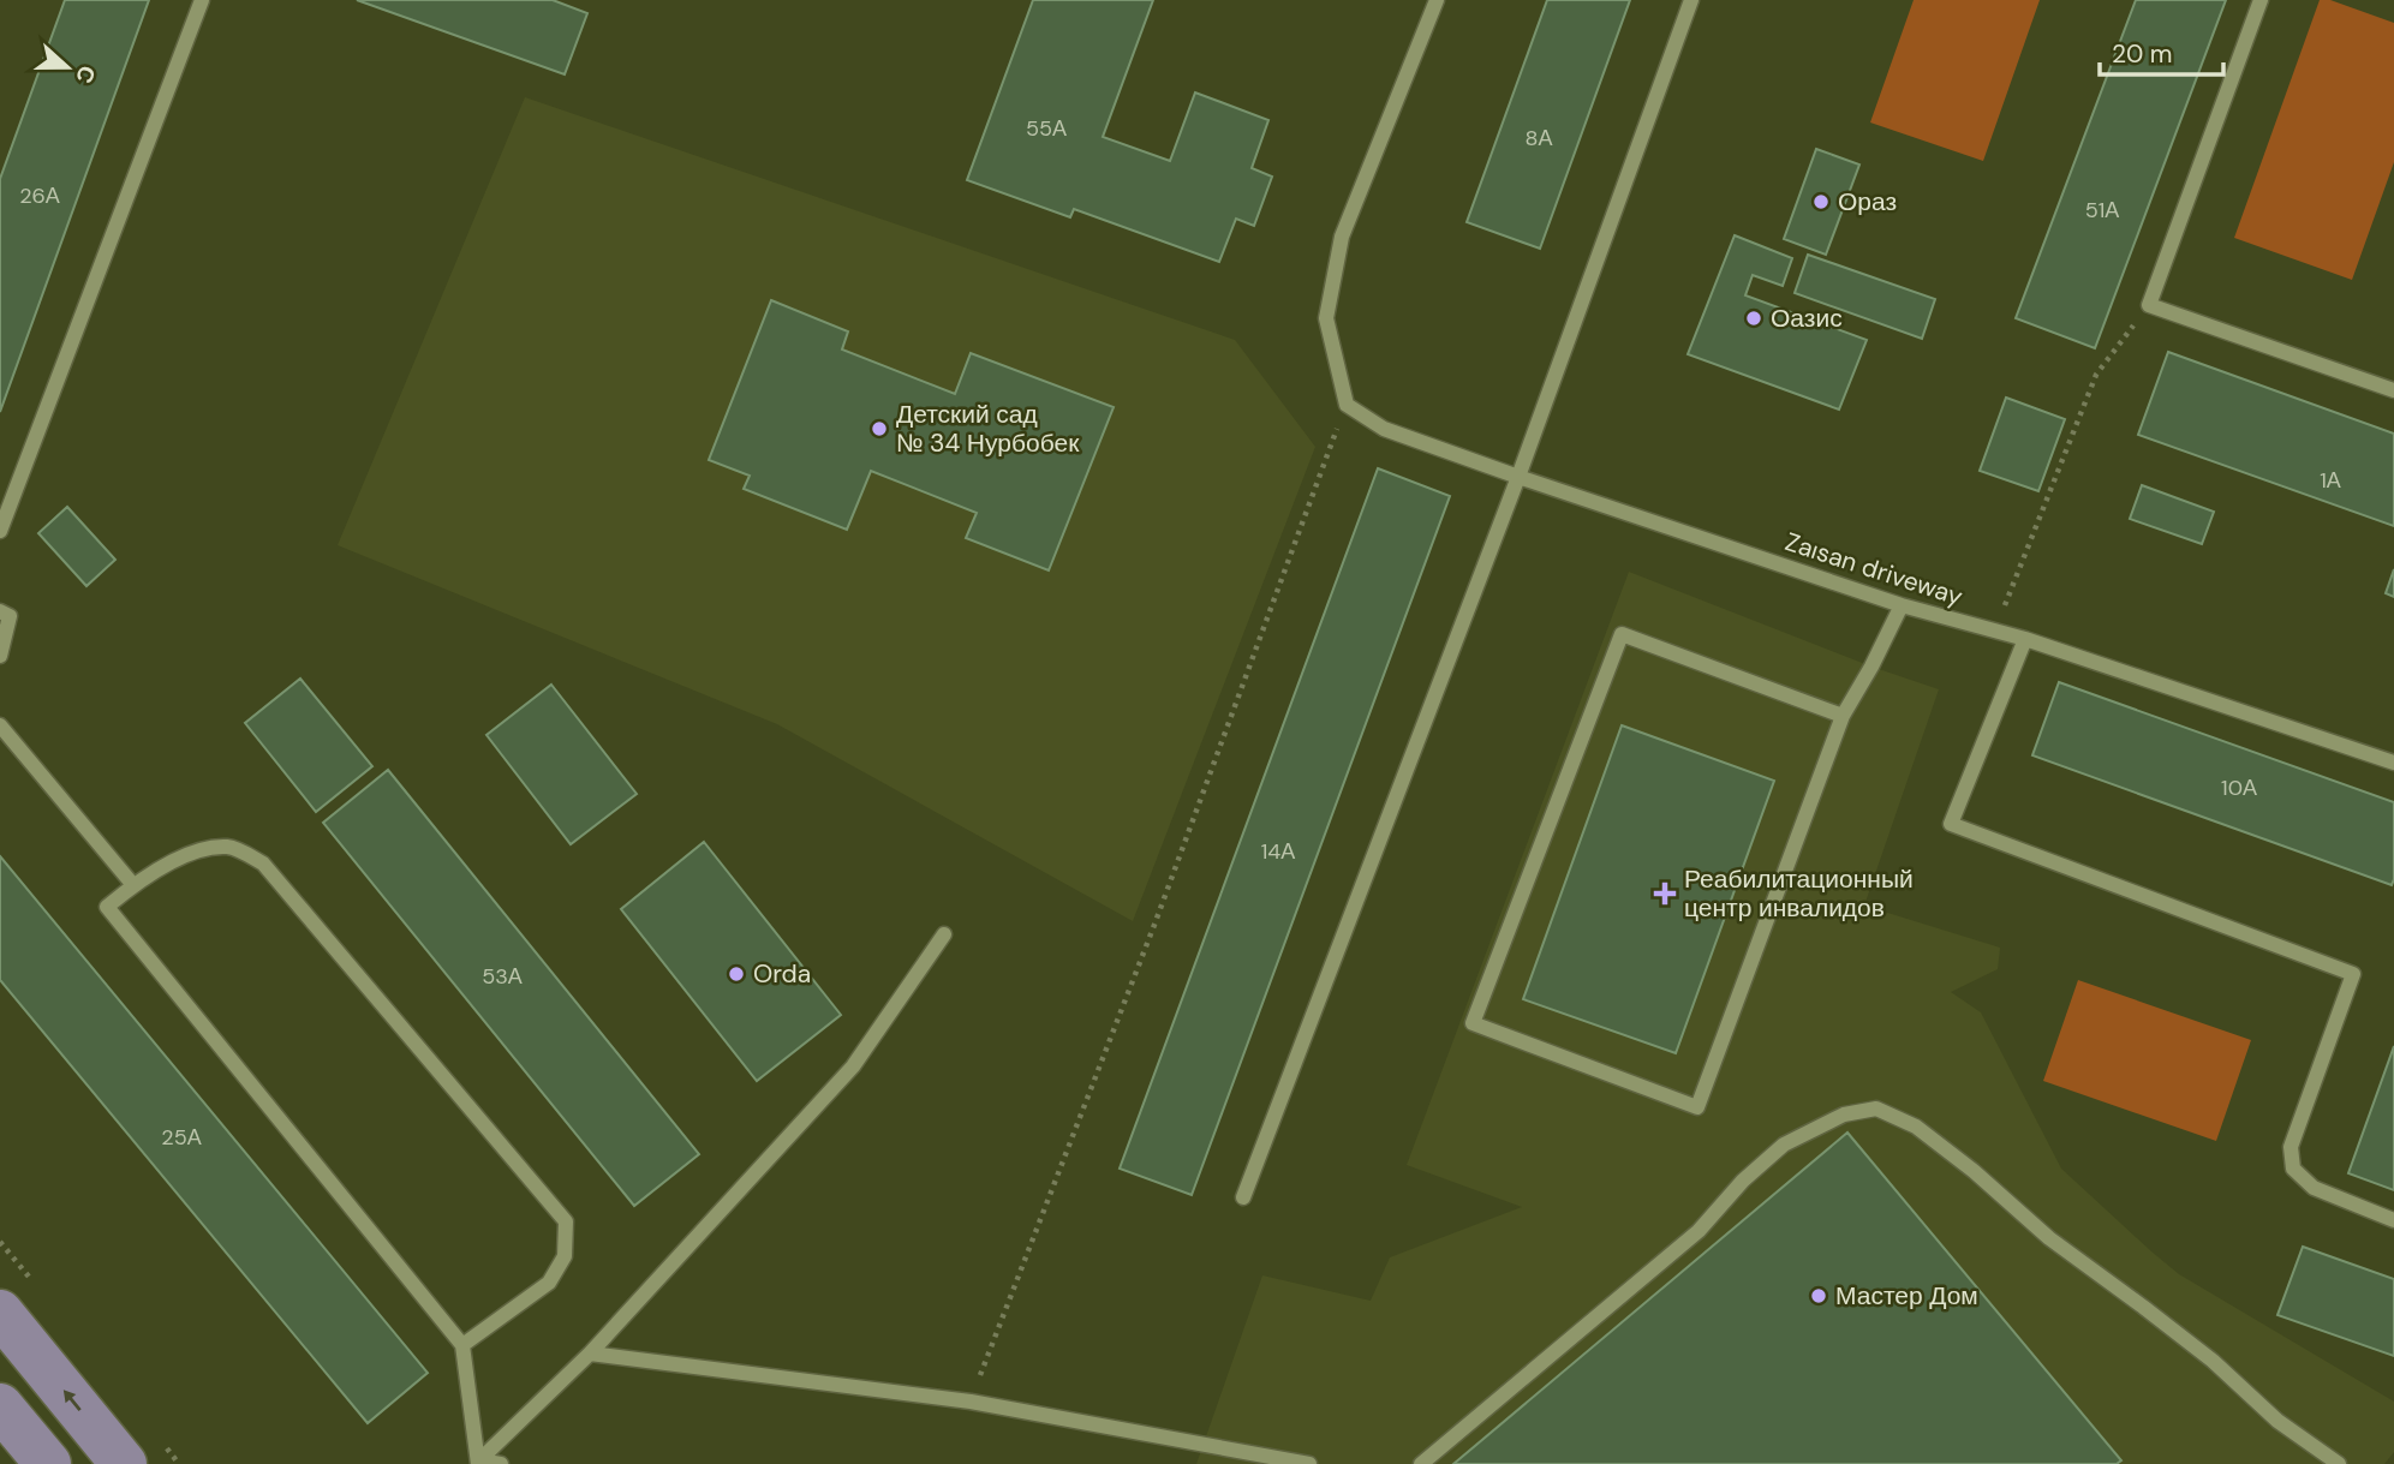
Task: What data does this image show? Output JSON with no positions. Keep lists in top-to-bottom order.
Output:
{
  "streets": {
    "street": ["Zaısan driveway"]
  },
  "places": {
    "other": [
      "Ораз",
      "Оазис",
      "Детский сад № 34 Нурбобек",
      "Orda",
      "Мастер Дом"
    ],
    "health": ["Реабилитационный центр инвалидов"]
  },
  "house_numbers": [
    "55А",
    "8А",
    "26А",
    "51А",
    "1А",
    "10А",
    "14А",
    "53А",
    "25А"
  ],
  "scale_bar": "20 m",
  "north": "right"
}
